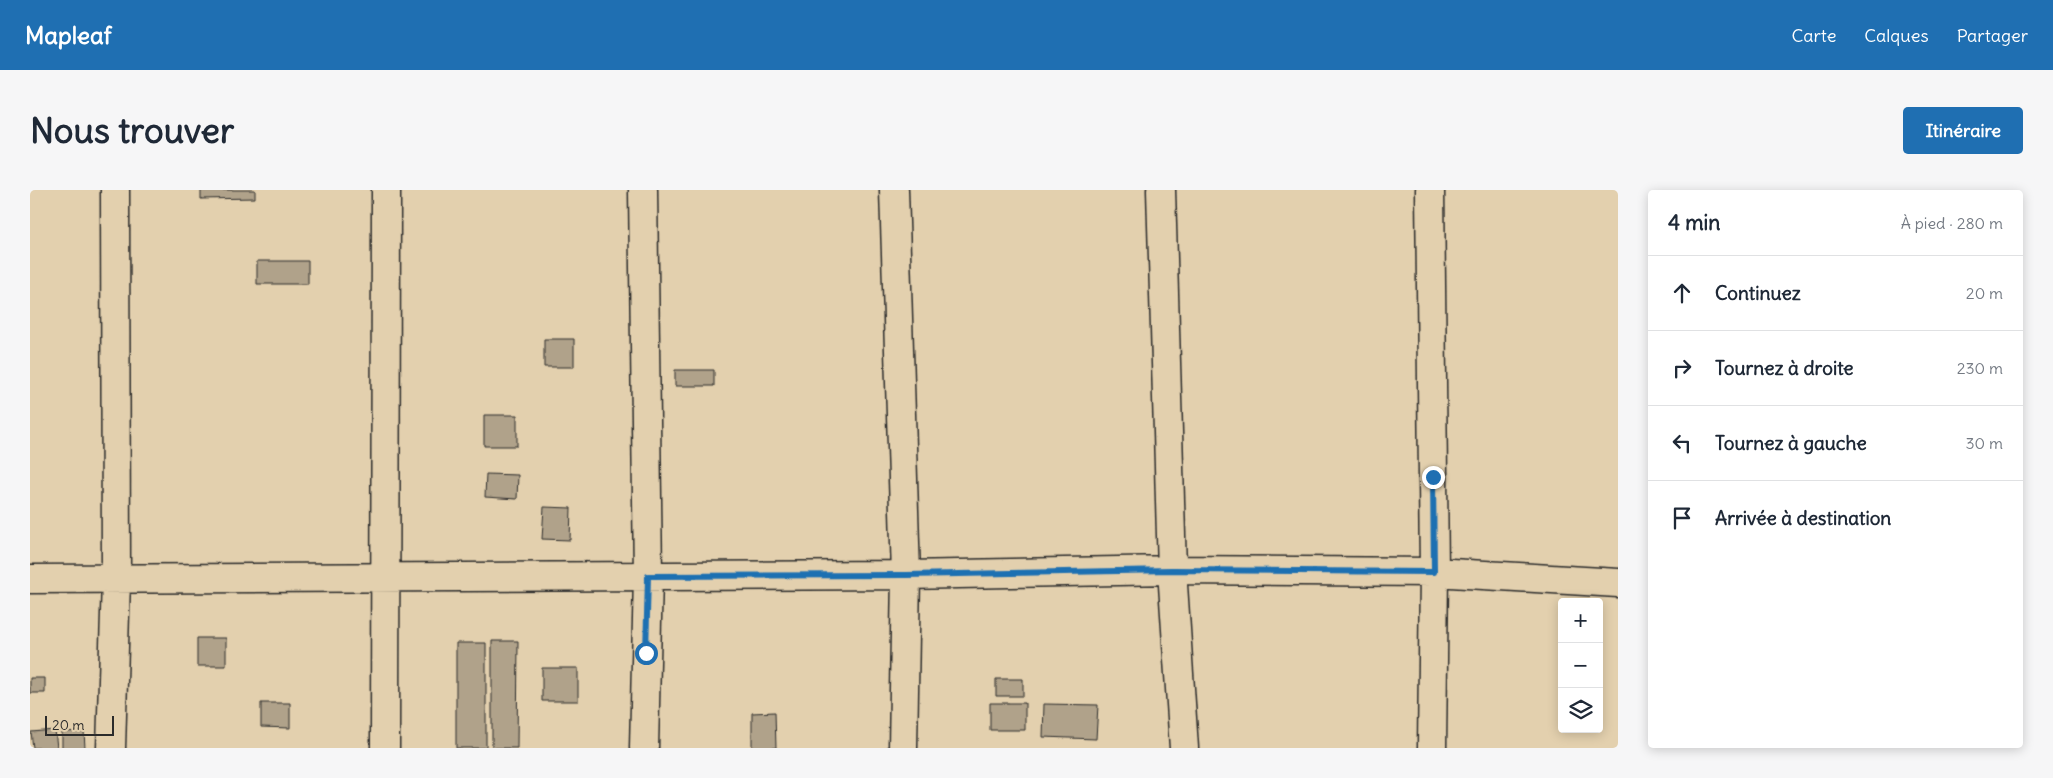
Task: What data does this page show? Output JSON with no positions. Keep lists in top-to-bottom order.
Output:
{
  "scale_bar": "20 m",
  "page": {
    "header": "Mapleaf",
    "nav": ["Carte", "Calques", "Partager"],
    "buttons": "Itinéraire",
    "title": "Nous trouver",
    "heading": ["4 min", "À pied · 280 m"],
    "list": [
      ["Continuez", "20 m"],
      ["Tournez à droite", "230 m"],
      ["Tournez à gauche", "30 m"],
      "Arrivée à destination"
    ],
    "map_buttons": ["+", "−"],
    "scale": "20 m"
  }
}
